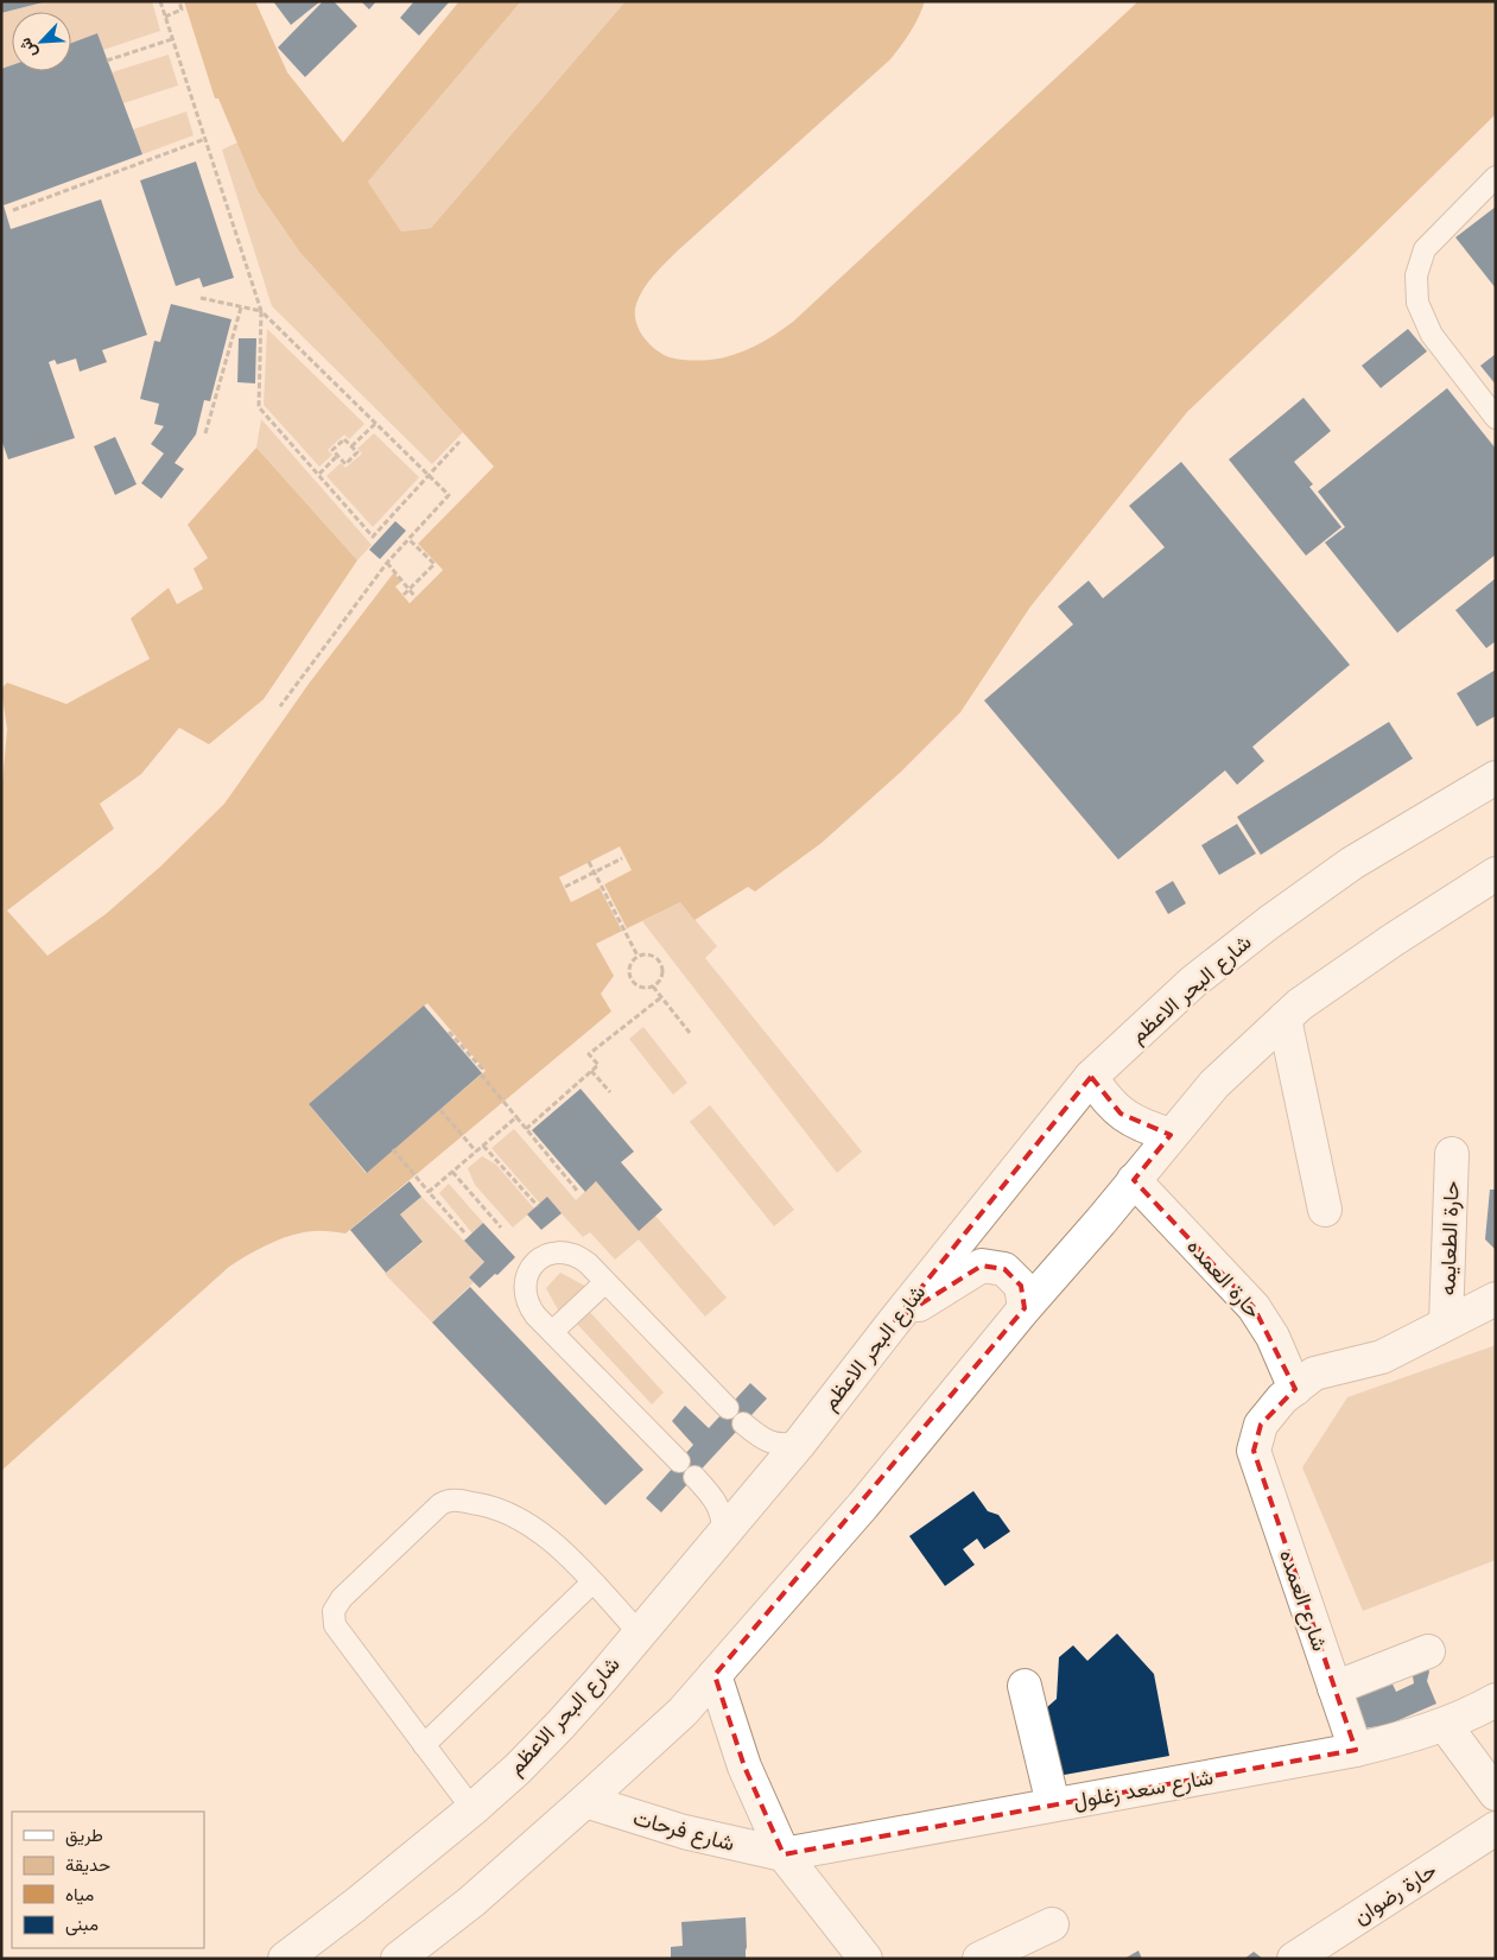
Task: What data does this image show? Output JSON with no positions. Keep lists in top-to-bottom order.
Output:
{
  "streets": {
    "main road": [
      "شارع البحر الاعظم",
      "حارة الطعايمه",
      "حارة العمده",
      "شارع العمده",
      "شارع سعد زغلول",
      "شارع فرحات",
      "حارة رضوان"
    ]
  },
  "crossings": [
    ["حارة العمده", "شارع العمده"],
    ["شارع العمده", "شارع سعد زغلول"],
    ["شارع سعد زغلول", "شارع فرحات"]
  ],
  "legend": [
    "طريق",
    "حديقة",
    "مياه",
    "مبنى"
  ],
  "north": "bottom left"
}
